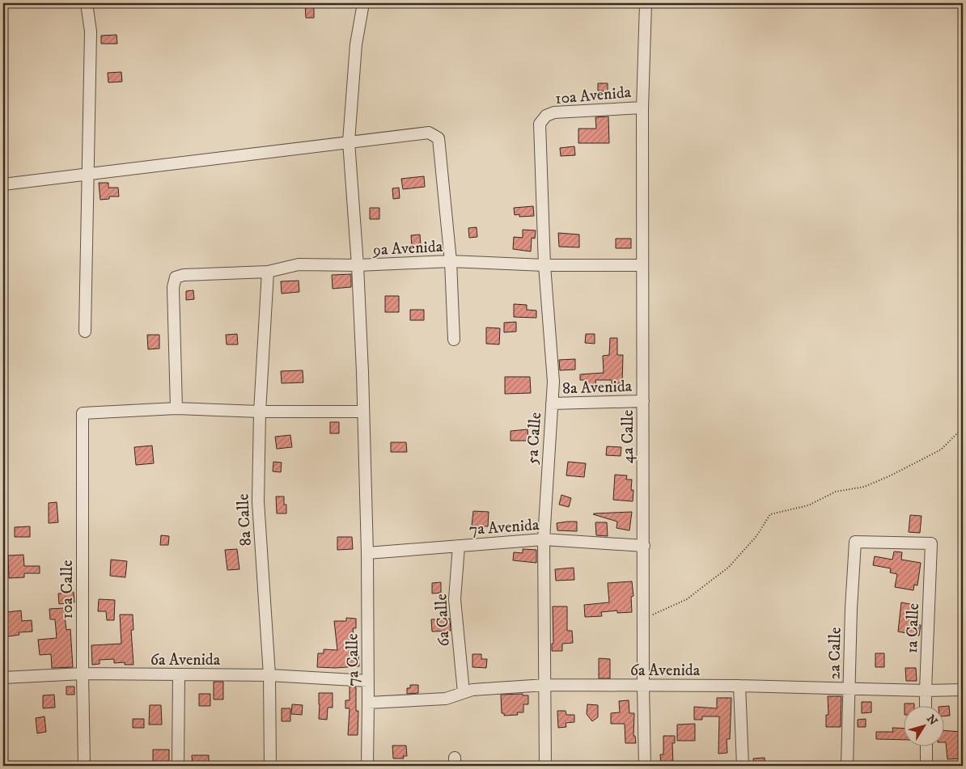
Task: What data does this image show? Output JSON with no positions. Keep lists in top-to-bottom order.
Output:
{
  "streets": {
    "street": [
      "10a Avenida",
      "9a Avenida",
      "8a Avenida",
      "4a Calle",
      "5a Calle",
      "8a Calle",
      "7a Avenida",
      "10a Calle",
      "6a Calle",
      "1a Calle",
      "2a Calle",
      "6a Avenida",
      "7a Calle"
    ]
  },
  "crossings": [
    ["10a Avenida", "4a Calle"],
    ["10a Avenida", "5a Calle"],
    ["9a Avenida", "4a Calle"],
    ["9a Avenida", "5a Calle"],
    ["9a Avenida", "8a Calle"],
    ["9a Avenida", "10a Calle"],
    ["9a Avenida", "7a Calle"],
    ["8a Avenida", "4a Calle"],
    ["8a Avenida", "5a Calle"],
    ["4a Calle", "7a Avenida"],
    ["4a Calle", "6a Avenida"],
    ["5a Calle", "7a Avenida"],
    ["5a Calle", "6a Avenida"],
    ["8a Calle", "6a Avenida"],
    ["7a Avenida", "6a Calle"],
    ["7a Avenida", "7a Calle"],
    ["10a Calle", "6a Avenida"],
    ["6a Calle", "6a Avenida"],
    ["1a Calle", "2a Calle"],
    ["1a Calle", "6a Avenida"],
    ["2a Calle", "6a Avenida"],
    ["6a Avenida", "7a Calle"]
  ],
  "north": "top right"
}
